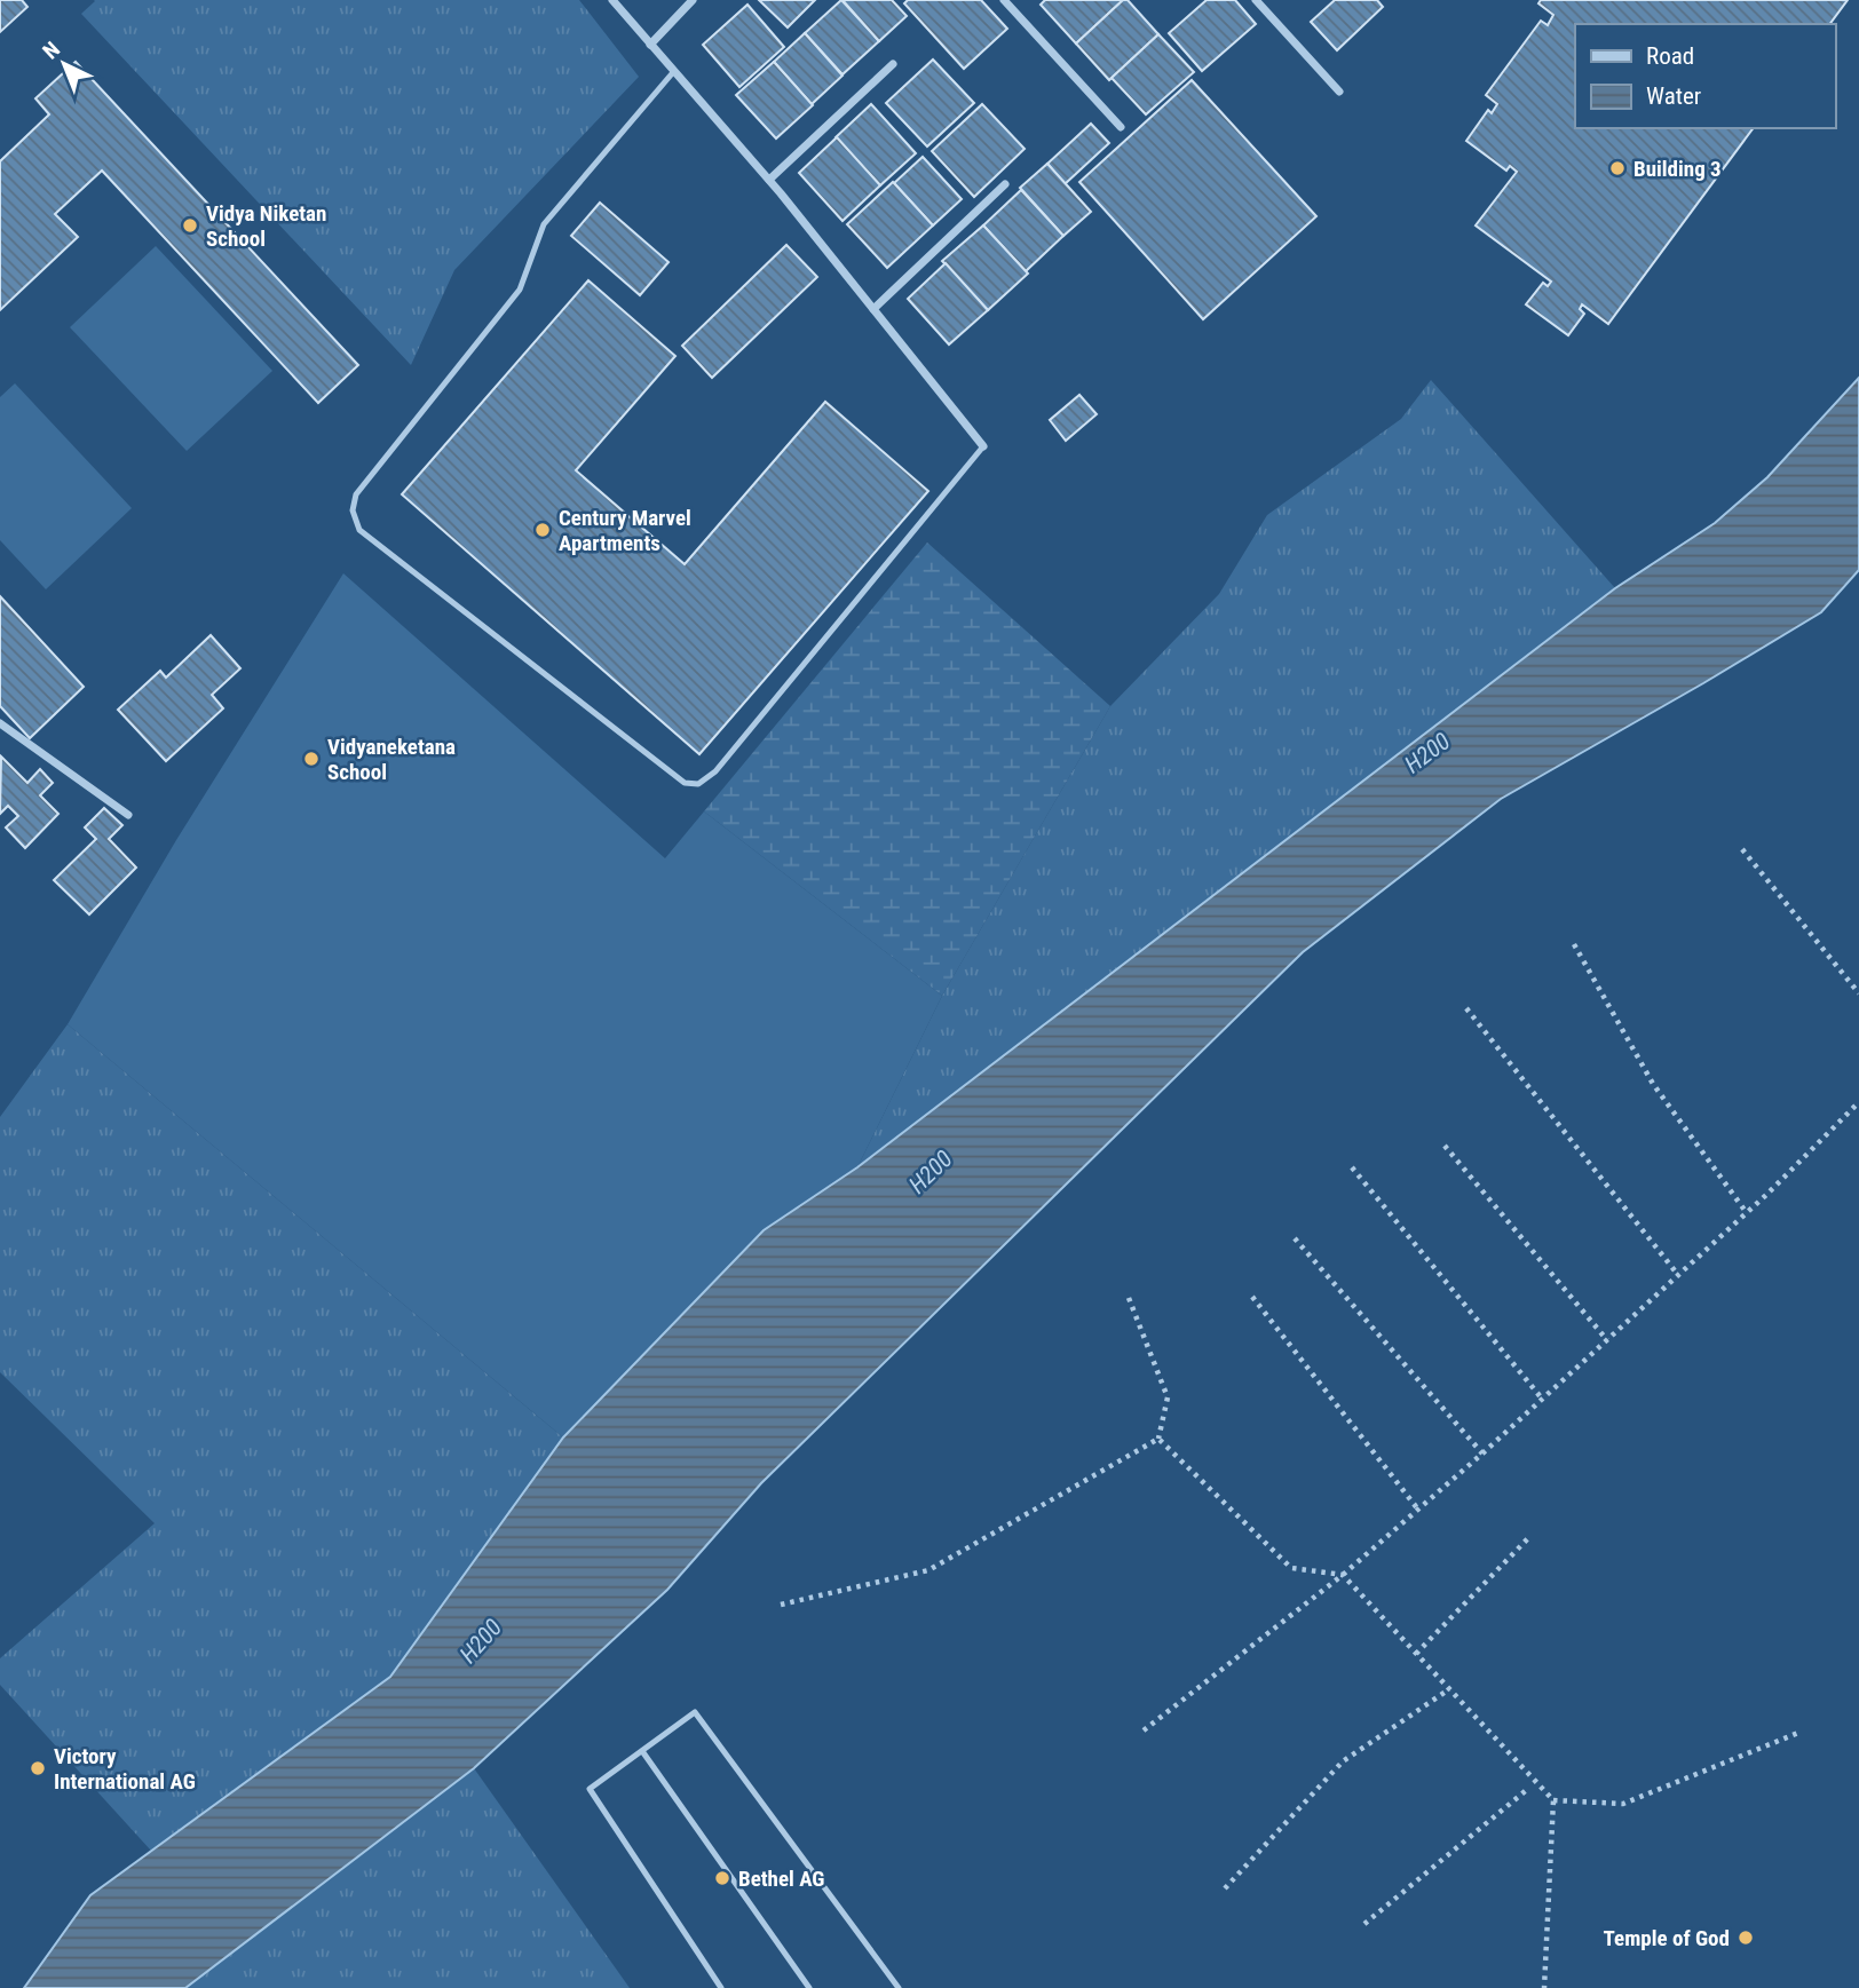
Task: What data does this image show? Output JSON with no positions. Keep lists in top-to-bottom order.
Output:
{
  "water": ["H200"],
  "places": [
    "Building 3",
    "Vidya Niketan School",
    "Century Marvel Apartments",
    "Vidyaneketana School",
    "Victory International AG",
    "Bethel AG",
    "Temple of God"
  ],
  "legend": ["Road", "Water"],
  "north": "top left"
}
